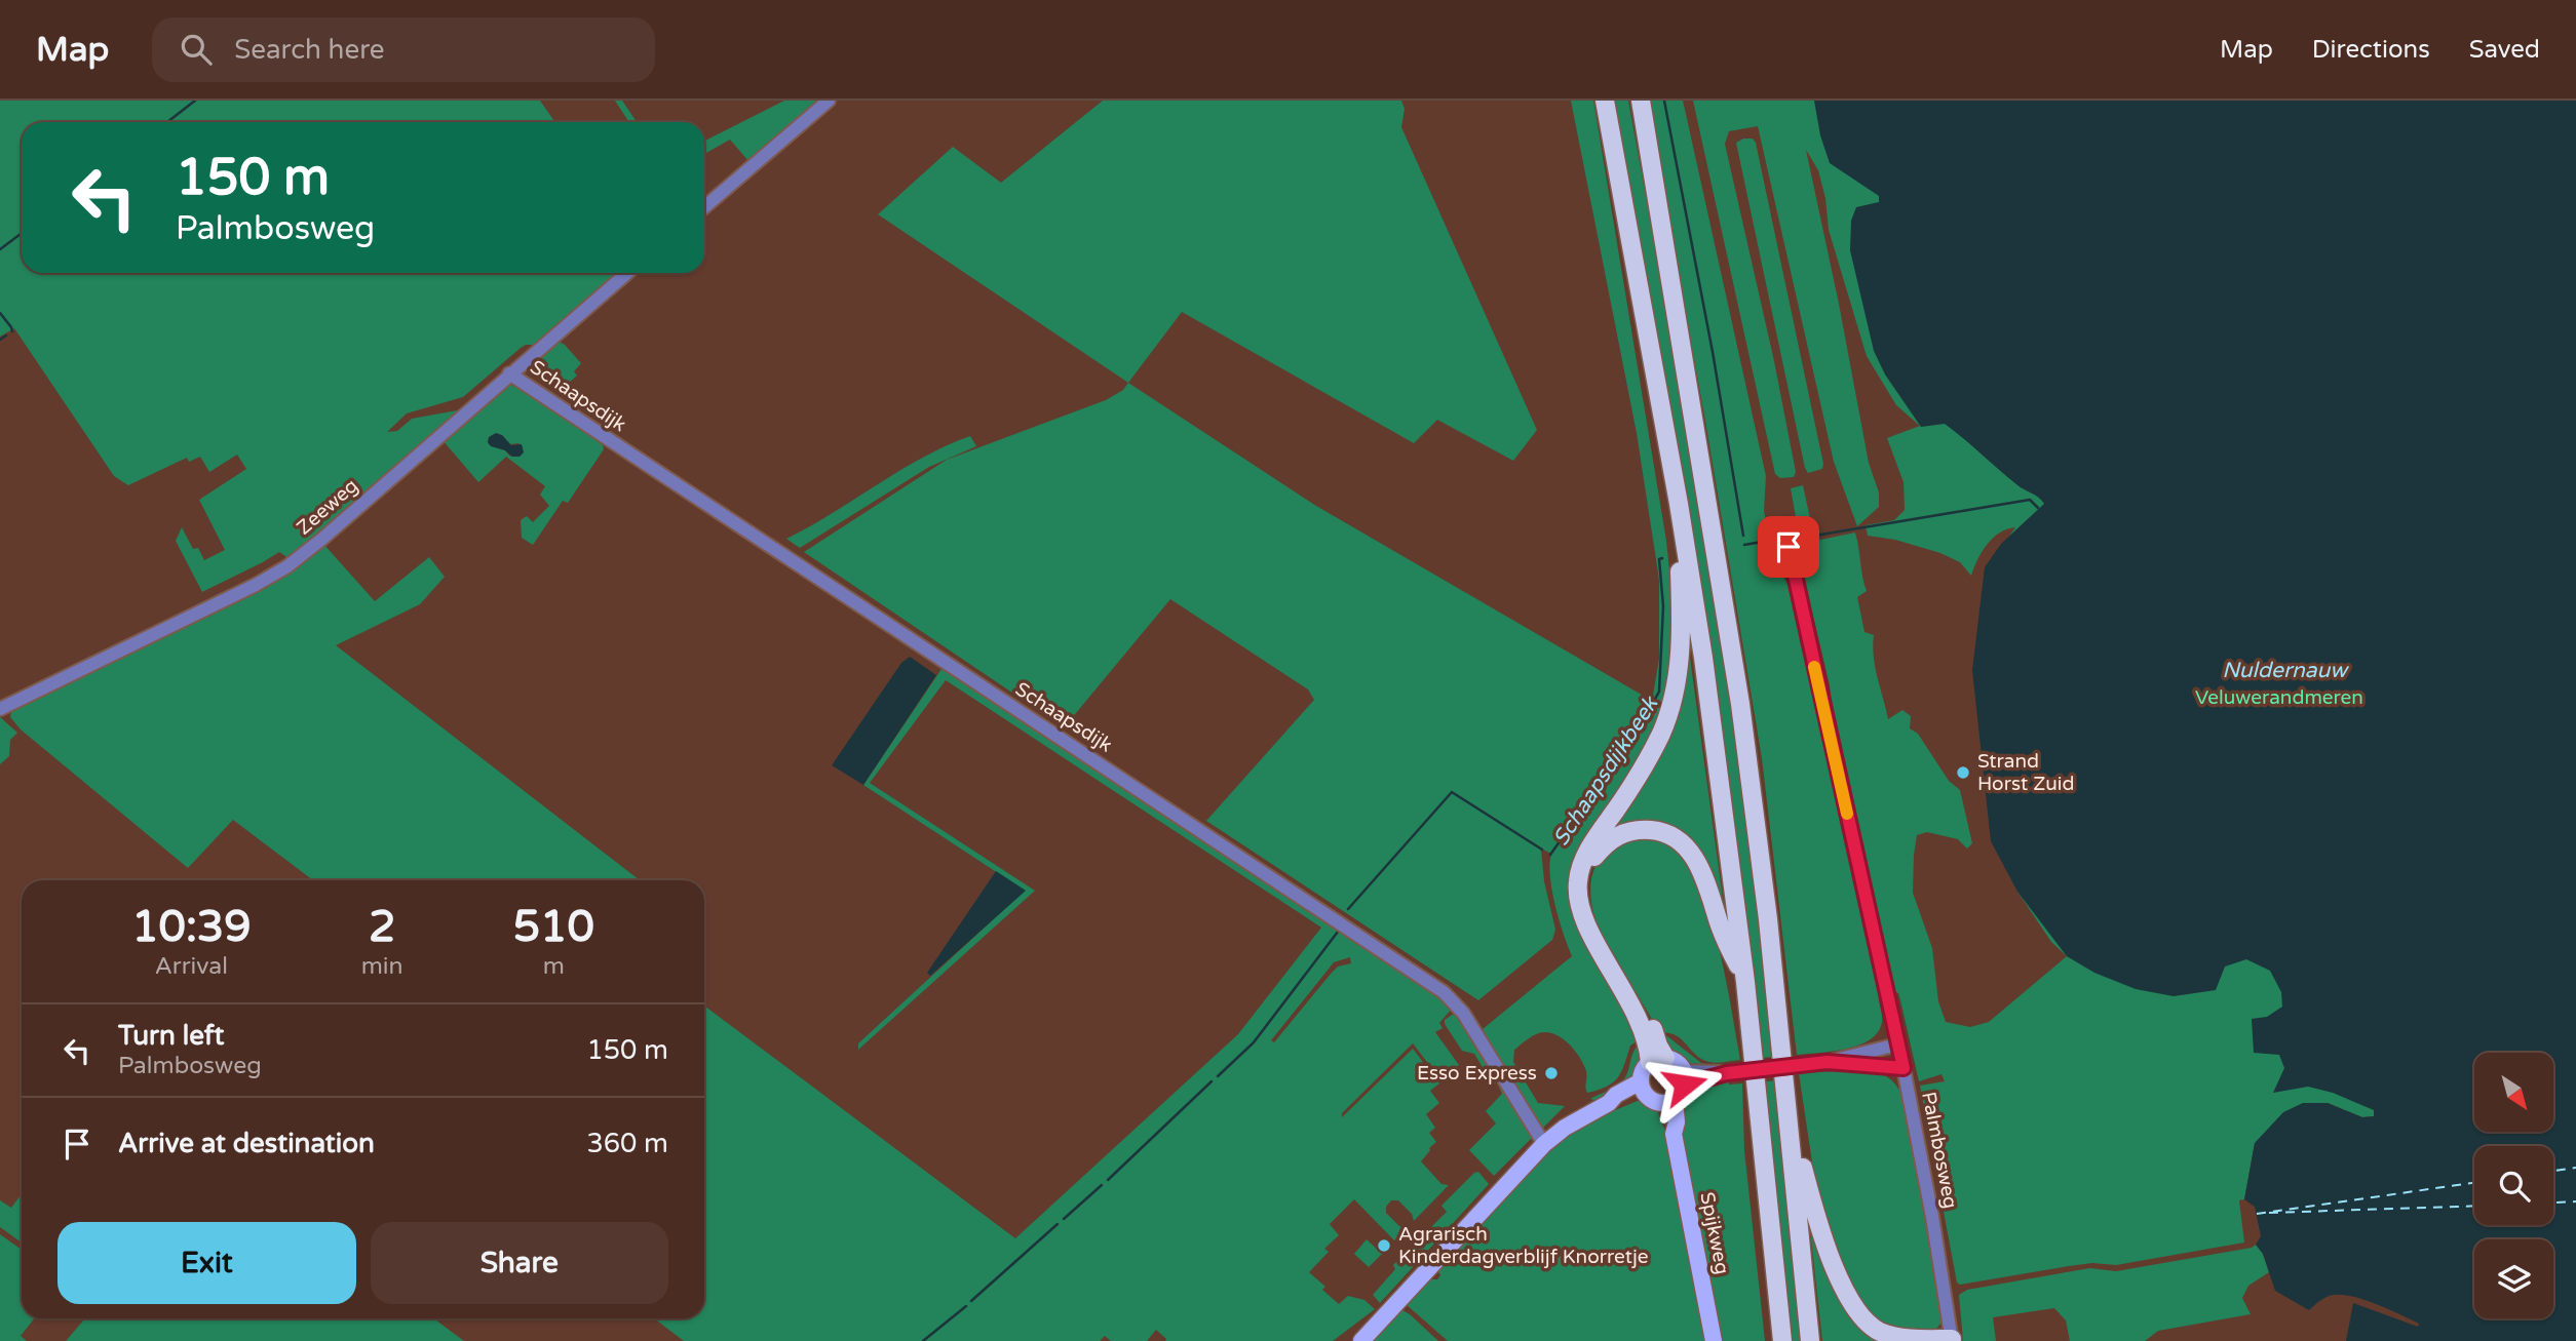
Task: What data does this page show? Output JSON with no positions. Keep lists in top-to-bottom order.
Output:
{
  "streets": {
    "main road": ["Spijkweg"],
    "street": ["Schaapsdijk", "Zeeweg", "Palmbosweg"]
  },
  "crossings": [
    ["Schaapsdijk", "Zeeweg"]
  ],
  "water": ["Nuldernauw", "Schaapsdijkbeek"],
  "parks": ["Veluwerandmeren"],
  "places": ["Strand Horst Zuid", "Esso Express", "Agrarisch Kinderdagverblijf Knorretje"],
  "north": "bottom right",
  "page": {
    "header": "Map",
    "search": "Search here",
    "nav": ["Map", "Directions", "Saved"],
    "turn": ["150 m", "Palmbosweg"],
    "eta": [
      "10:39",
      "Arrival",
      "2",
      "min",
      "510",
      "m"
    ],
    "list": [
      {
        "name": "Turn left",
        "note": "Palmbosweg",
        "value": "150 m"
      },
      {
        "name": "Arrive at destination",
        "value": "360 m"
      }
    ],
    "buttons": ["Exit", "Share"]
  }
}
